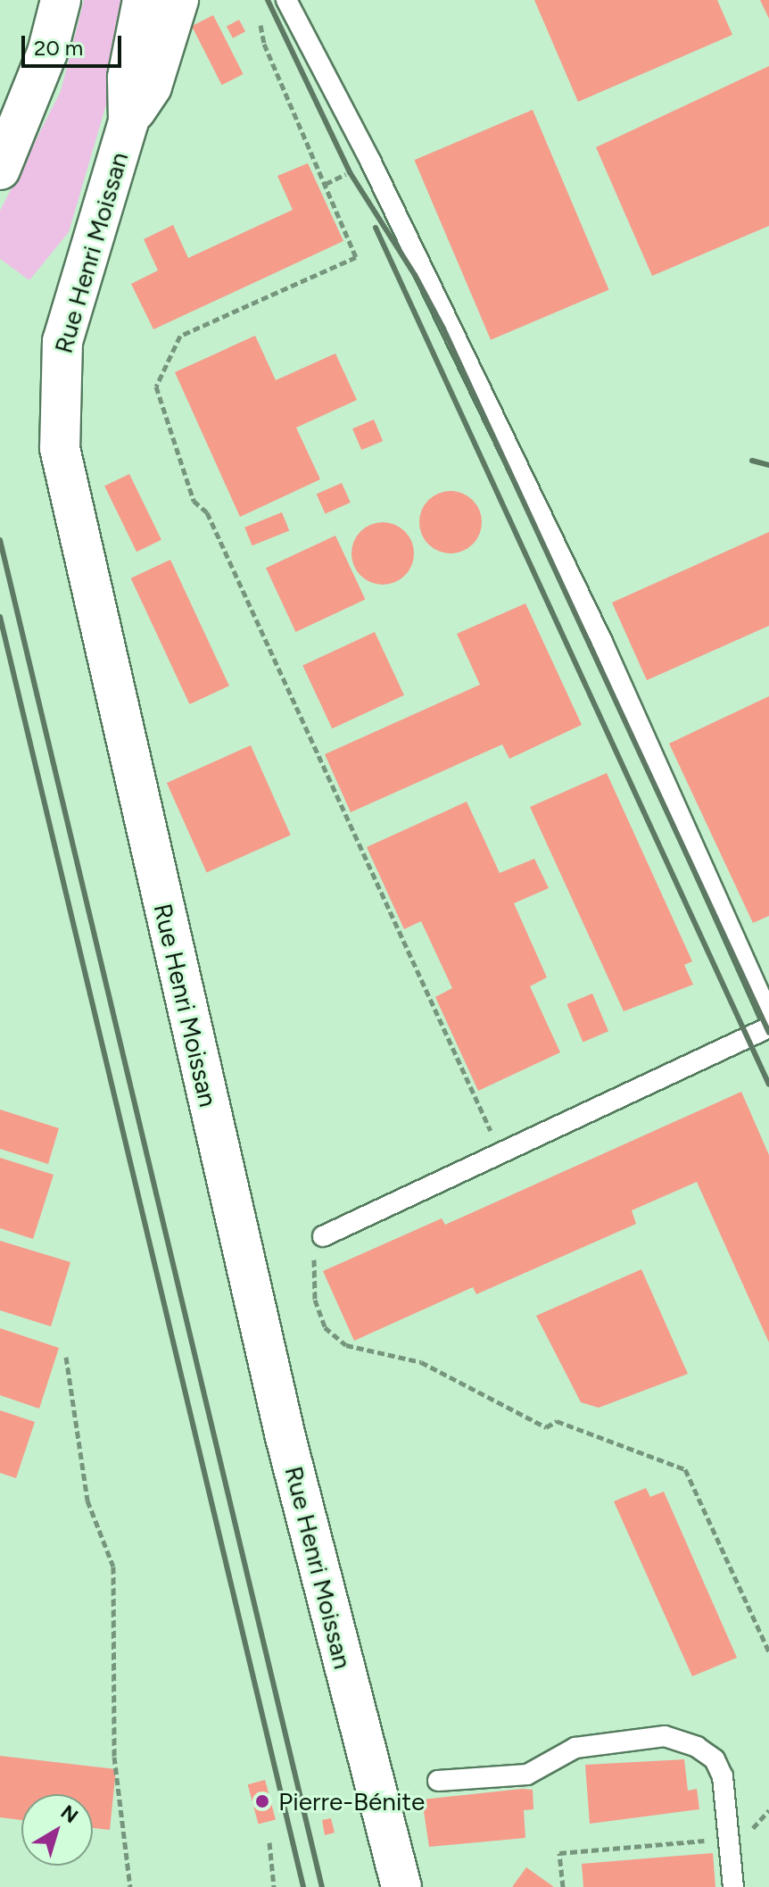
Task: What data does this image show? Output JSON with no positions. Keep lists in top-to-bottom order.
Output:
{
  "streets": {
    "street": ["Rue Henri Moissan"]
  },
  "places": ["Pierre-Bénite"],
  "scale_bar": "20 m",
  "north": "top right"
}
